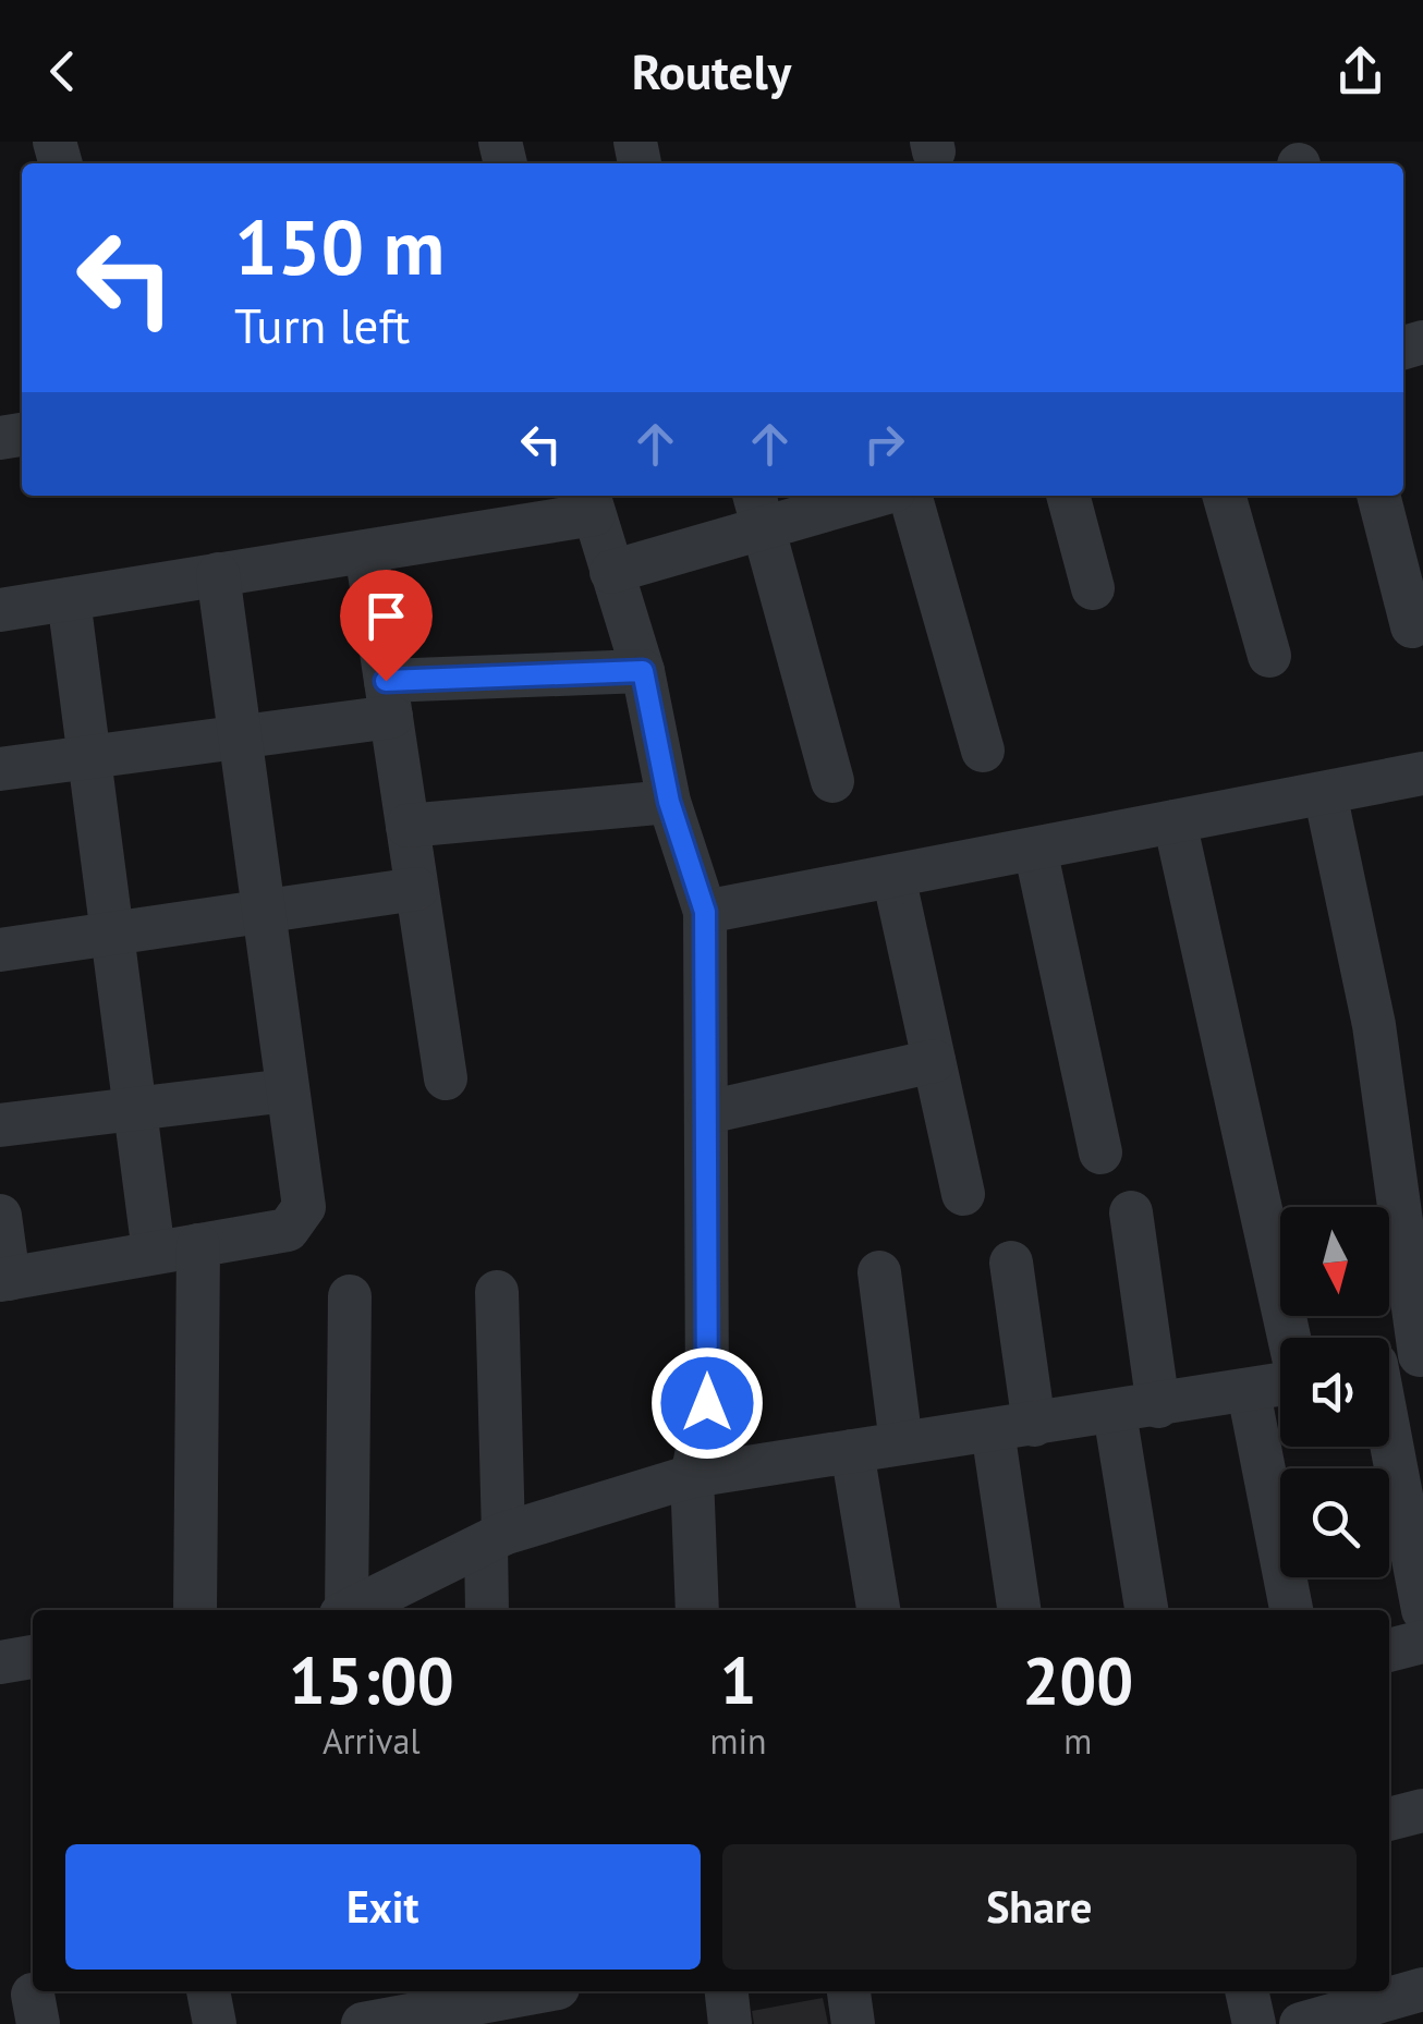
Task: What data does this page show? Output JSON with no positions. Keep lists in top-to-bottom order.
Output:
{
  "north": "bottom",
  "page": {
    "header": "Routely",
    "turn": ["150 m", "Turn left"],
    "eta": [
      "15:00",
      "Arrival",
      "1",
      "min",
      "200",
      "m"
    ],
    "buttons": ["Exit", "Share"]
  }
}
